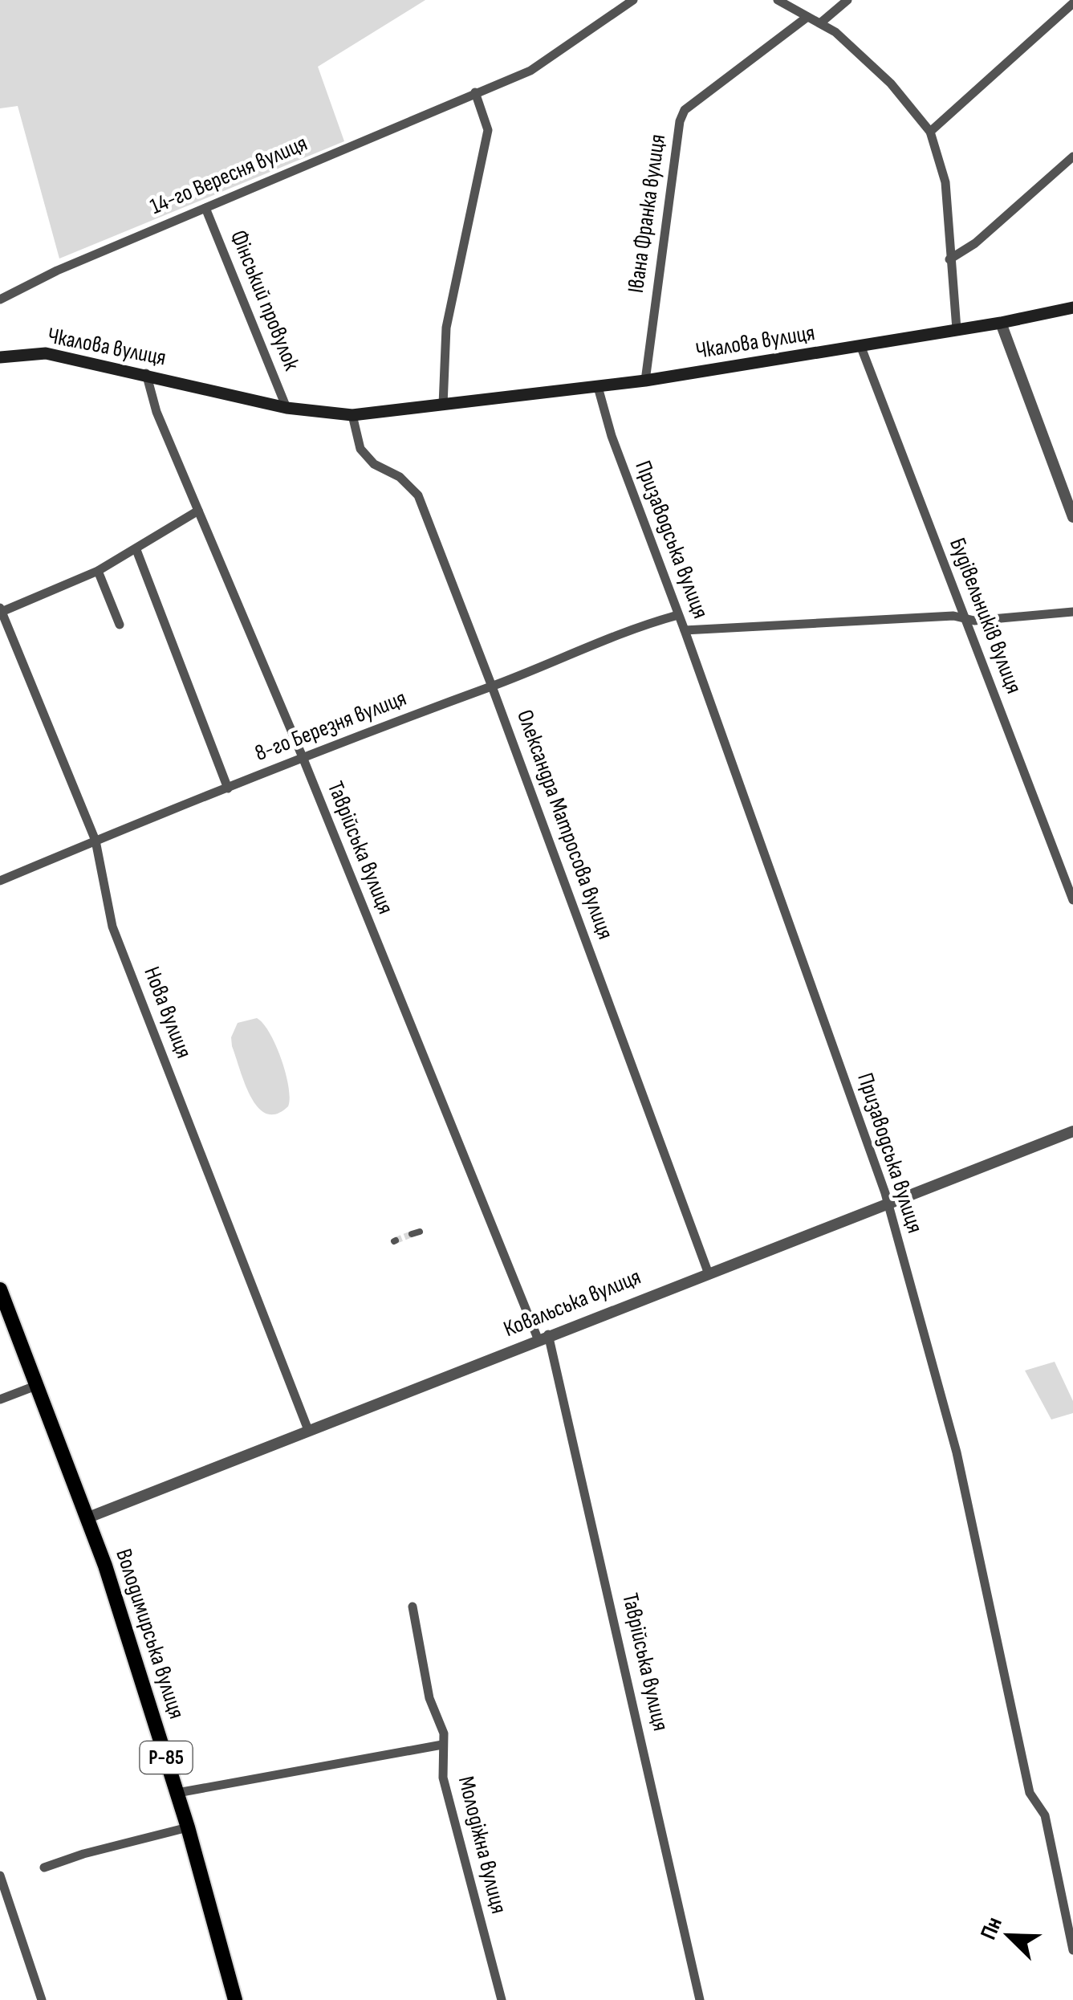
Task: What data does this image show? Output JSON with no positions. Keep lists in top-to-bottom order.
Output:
{
  "streets": {
    "main road": ["Чкалова вулиця", "Володимирська вулиця", "Р-85"],
    "street": [
      "14-го Вересня вулиця",
      "Івана Франка вулиця",
      "Фінський провулок",
      "Призаводська вулиця",
      "Будівельників вулиця",
      "8-го Березня вулиця",
      "Олександра Матросова вулиця",
      "Таврійська вулиця",
      "Нова вулиця",
      "Ковальська вулиця",
      "Молодіжна вулиця"
    ]
  },
  "crossings": [
    ["14-го Вересня вулиця", "Фінський провулок"],
    ["Івана Франка вулиця", "Чкалова вулиця"],
    ["Фінський провулок", "Чкалова вулиця"],
    ["Чкалова вулиця", "Призаводська вулиця"],
    ["Чкалова вулиця", "Будівельників вулиця"],
    ["Чкалова вулиця", "Олександра Матросова вулиця"],
    ["Чкалова вулиця", "Таврійська вулиця"],
    ["Призаводська вулиця", "8-го Березня вулиця"],
    ["Призаводська вулиця", "Ковальська вулиця"],
    ["8-го Березня вулиця", "Олександра Матросова вулиця"],
    ["8-го Березня вулиця", "Таврійська вулиця"],
    ["8-го Березня вулиця", "Нова вулиця"],
    ["Олександра Матросова вулиця", "Ковальська вулиця"],
    ["Таврійська вулиця", "Ковальська вулиця"],
    ["Нова вулиця", "Ковальська вулиця"],
    ["Ковальська вулиця", "Володимирська вулиця"]
  ],
  "north": "top left"
}
